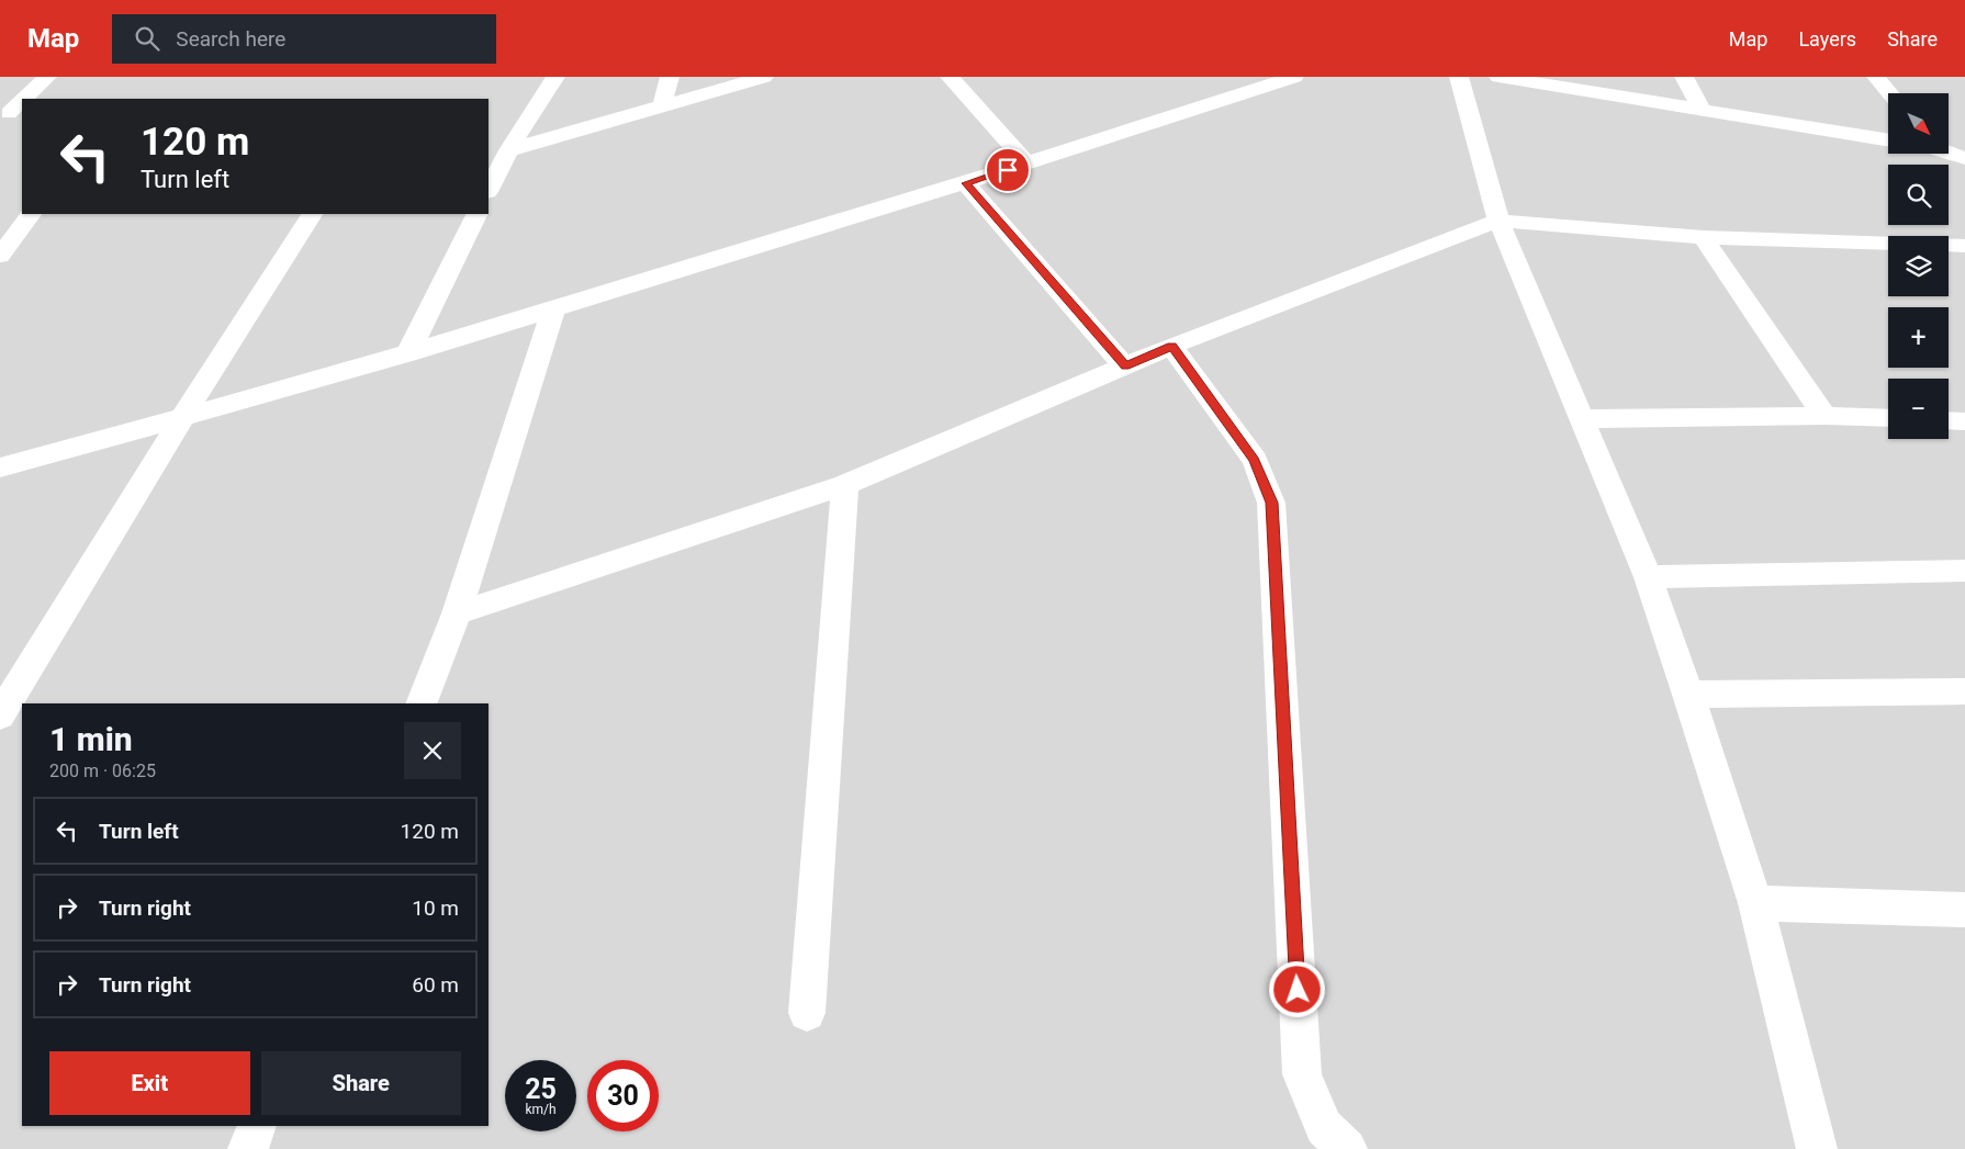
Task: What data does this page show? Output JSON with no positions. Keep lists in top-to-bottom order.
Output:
{
  "north": "bottom right",
  "page": {
    "header": "Map",
    "search": "Search here",
    "nav": ["Map", "Layers", "Share"],
    "map_buttons": ["+", "−"],
    "turn": ["120 m", "Turn left"],
    "heading": ["1 min", "200 m · 06:25"],
    "list": [
      {
        "name": "Turn left",
        "value": "120 m"
      },
      {
        "name": "Turn right",
        "value": "10 m"
      },
      {
        "name": "Turn right",
        "value": "60 m"
      }
    ],
    "buttons": ["Exit", "Share"],
    "speed": "25 km/h",
    "limit": "30"
  }
}
